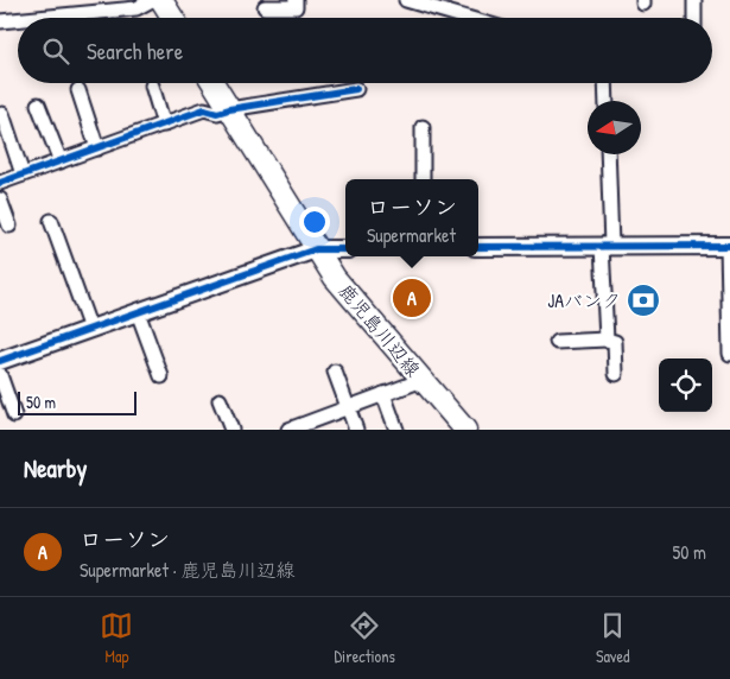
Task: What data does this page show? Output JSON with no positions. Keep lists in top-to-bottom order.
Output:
{
  "streets": {
    "main road": ["鹿児島川辺線"]
  },
  "places": {
    "bank": ["JAバンク"]
  },
  "scale_bar": "50 m",
  "north": "left",
  "page": {
    "search": "Search here",
    "popup": ["ローソン", "Supermarket"],
    "pins": "A",
    "scale": "50 m",
    "heading": "Nearby",
    "list": [
      {
        "mark": "A",
        "name": "ローソン",
        "note": "Supermarket · 鹿児島川辺線",
        "value": "50 m"
      }
    ],
    "nav": ["Map", "Directions", "Saved"]
  }
}
